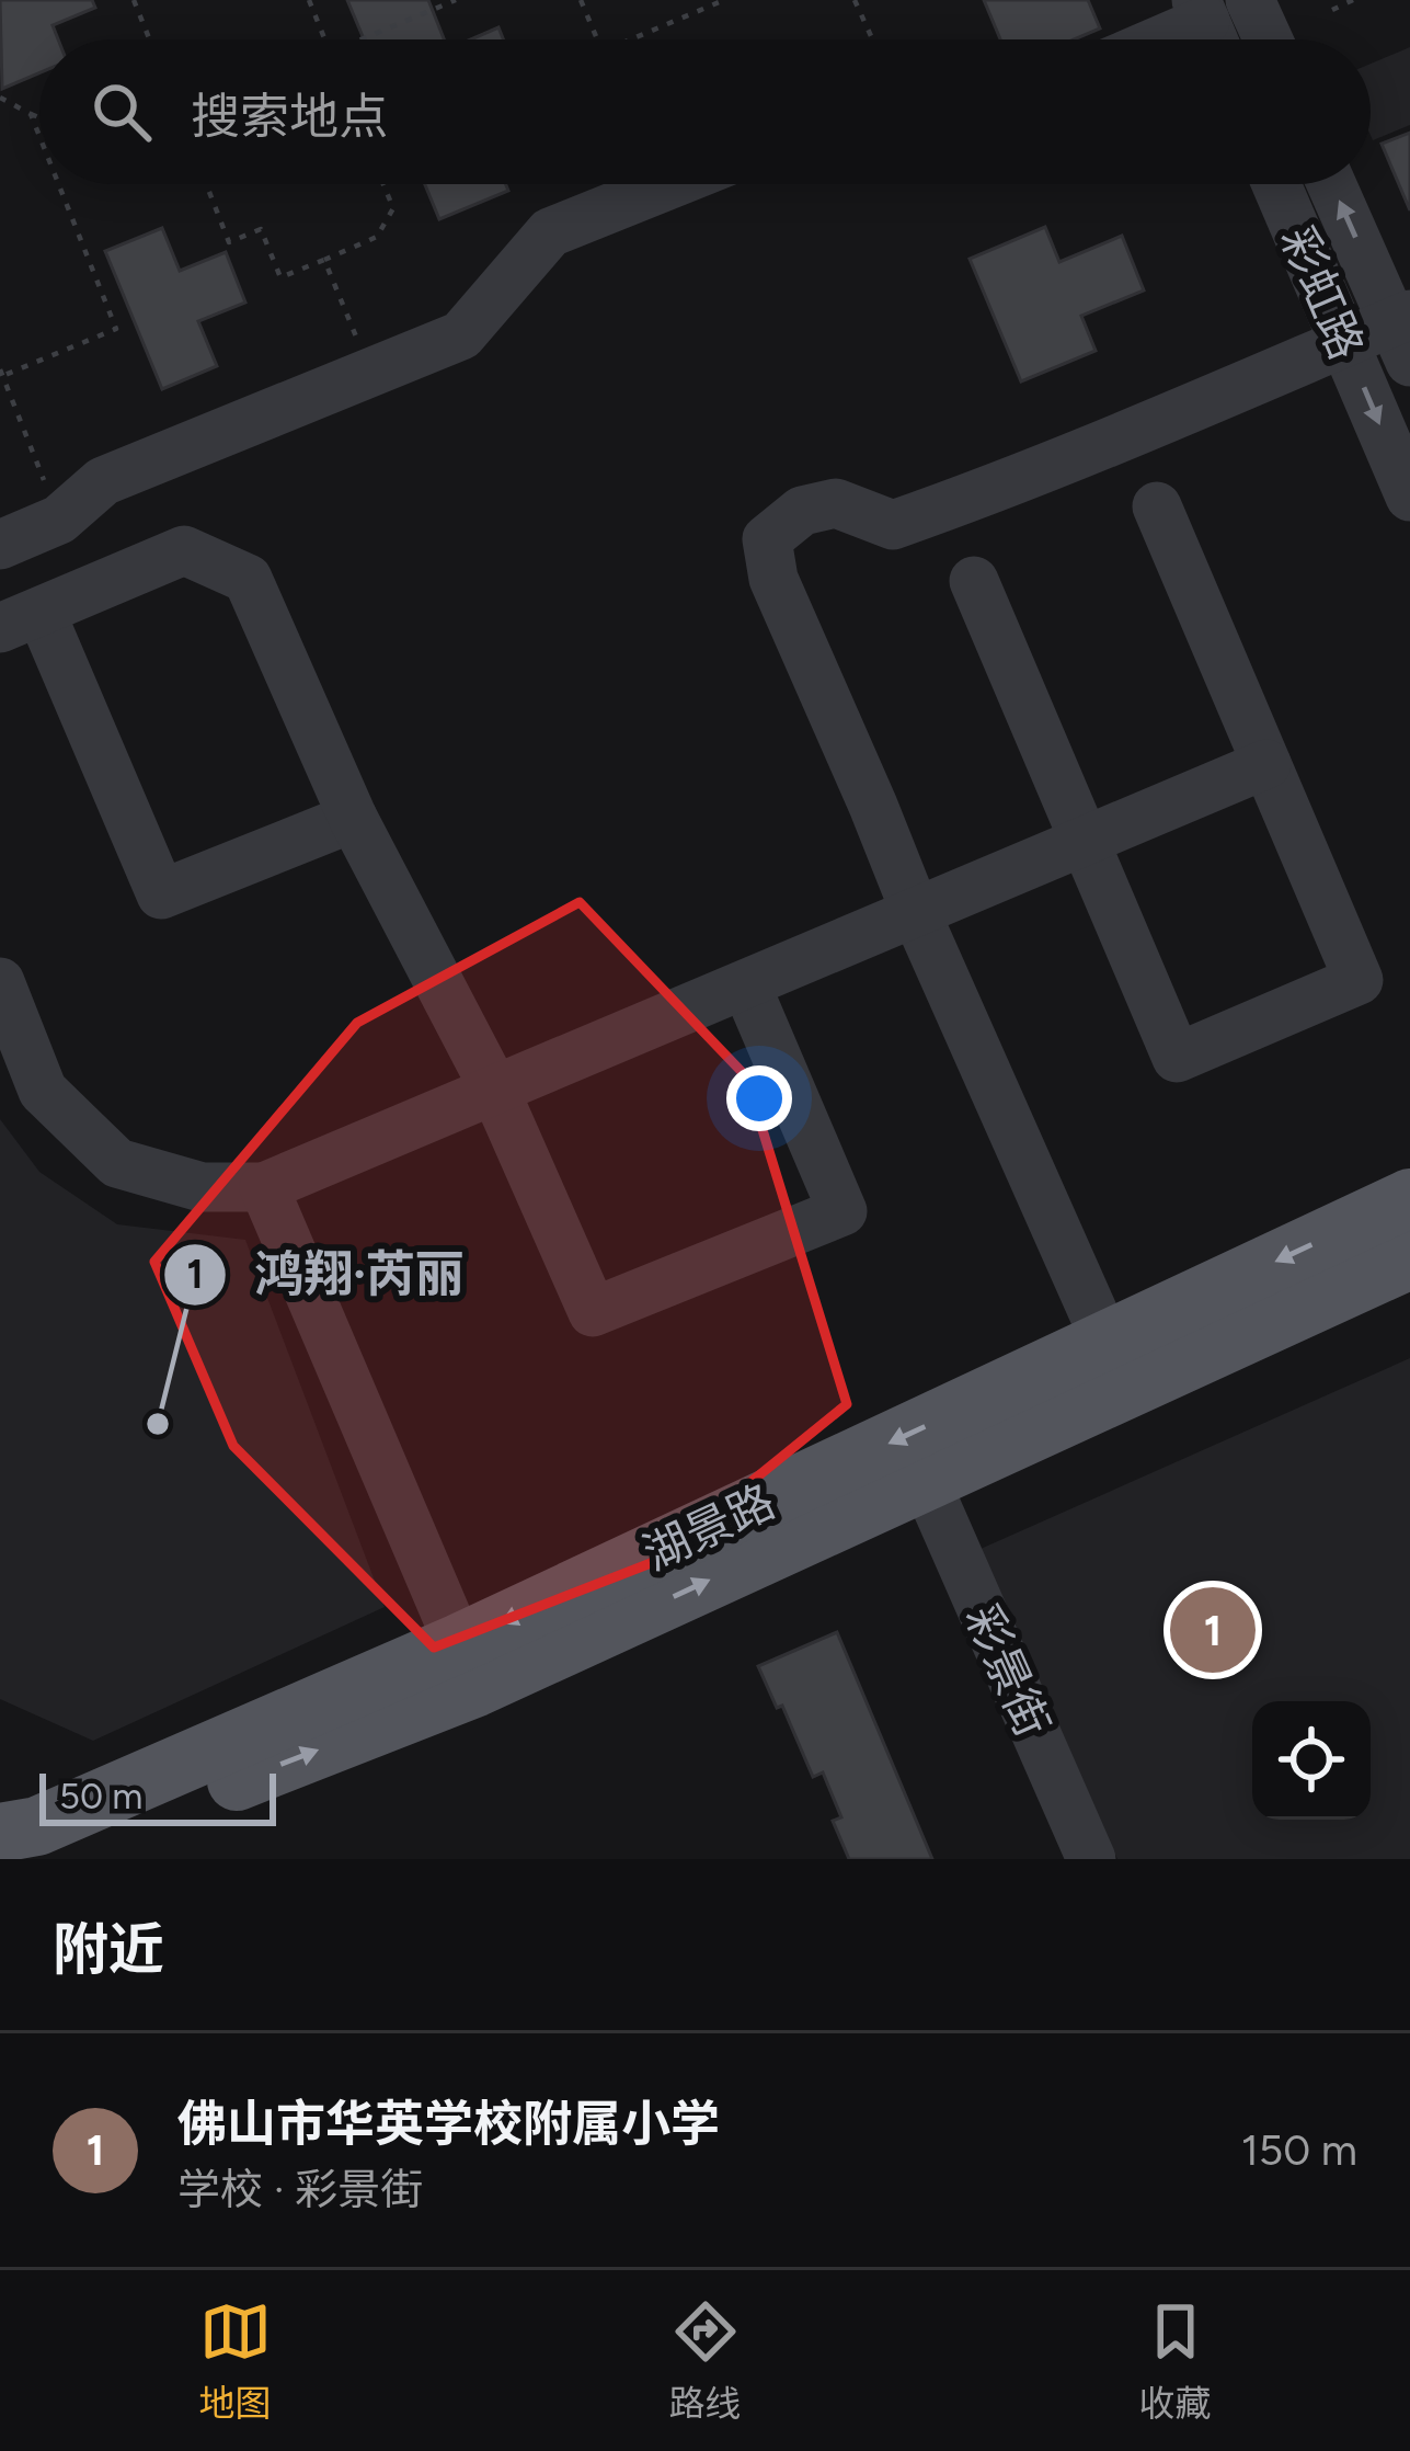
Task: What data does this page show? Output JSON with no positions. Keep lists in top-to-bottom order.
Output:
{
  "streets": {
    "main road": ["湖景路"],
    "street": ["彩虹路", "彩景街"]
  },
  "crossings": [
    ["湖景路", "彩景街"]
  ],
  "places": ["鸿翔·芮丽"],
  "scale_bar": "50 m",
  "page": {
    "search": "搜索地点",
    "pins": "1",
    "scale": "50 m",
    "heading": "附近",
    "list": [
      {
        "mark": "1",
        "name": "佛山市华英学校附属小学",
        "note": "学校 · 彩景街",
        "value": "150 m"
      }
    ],
    "nav": ["地图", "路线", "收藏"]
  }
}
